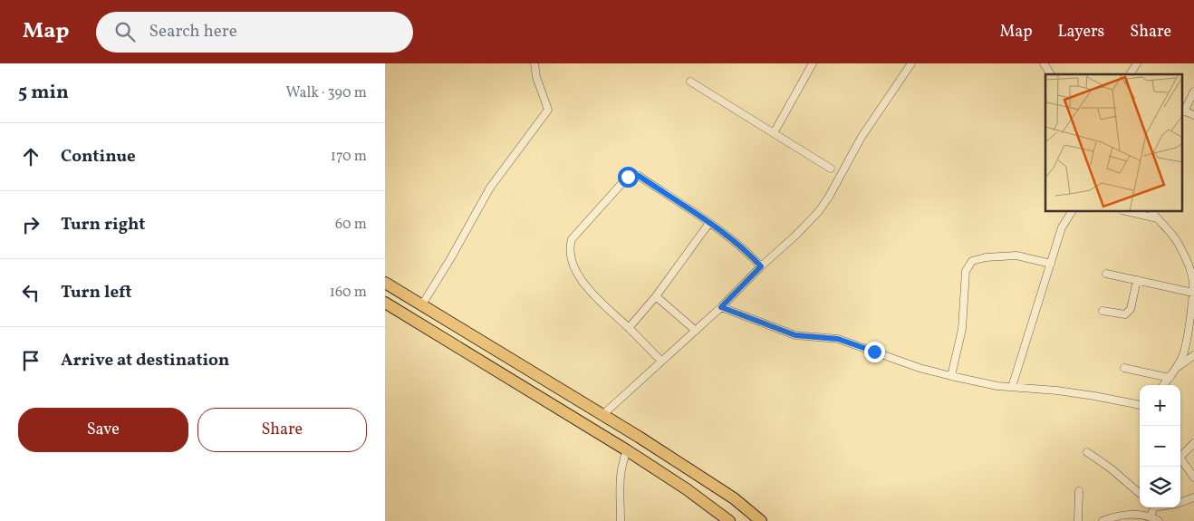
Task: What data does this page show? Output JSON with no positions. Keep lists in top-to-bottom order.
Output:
{
  "page": {
    "header": "Map",
    "search": "Search here",
    "nav": ["Map", "Layers", "Share"],
    "heading": ["5 min", "Walk · 390 m"],
    "list": [
      ["Continue", "170 m"],
      ["Turn right", "60 m"],
      ["Turn left", "160 m"],
      "Arrive at destination"
    ],
    "map_buttons": ["+", "−"],
    "buttons": ["Save", "Share"]
  }
}
